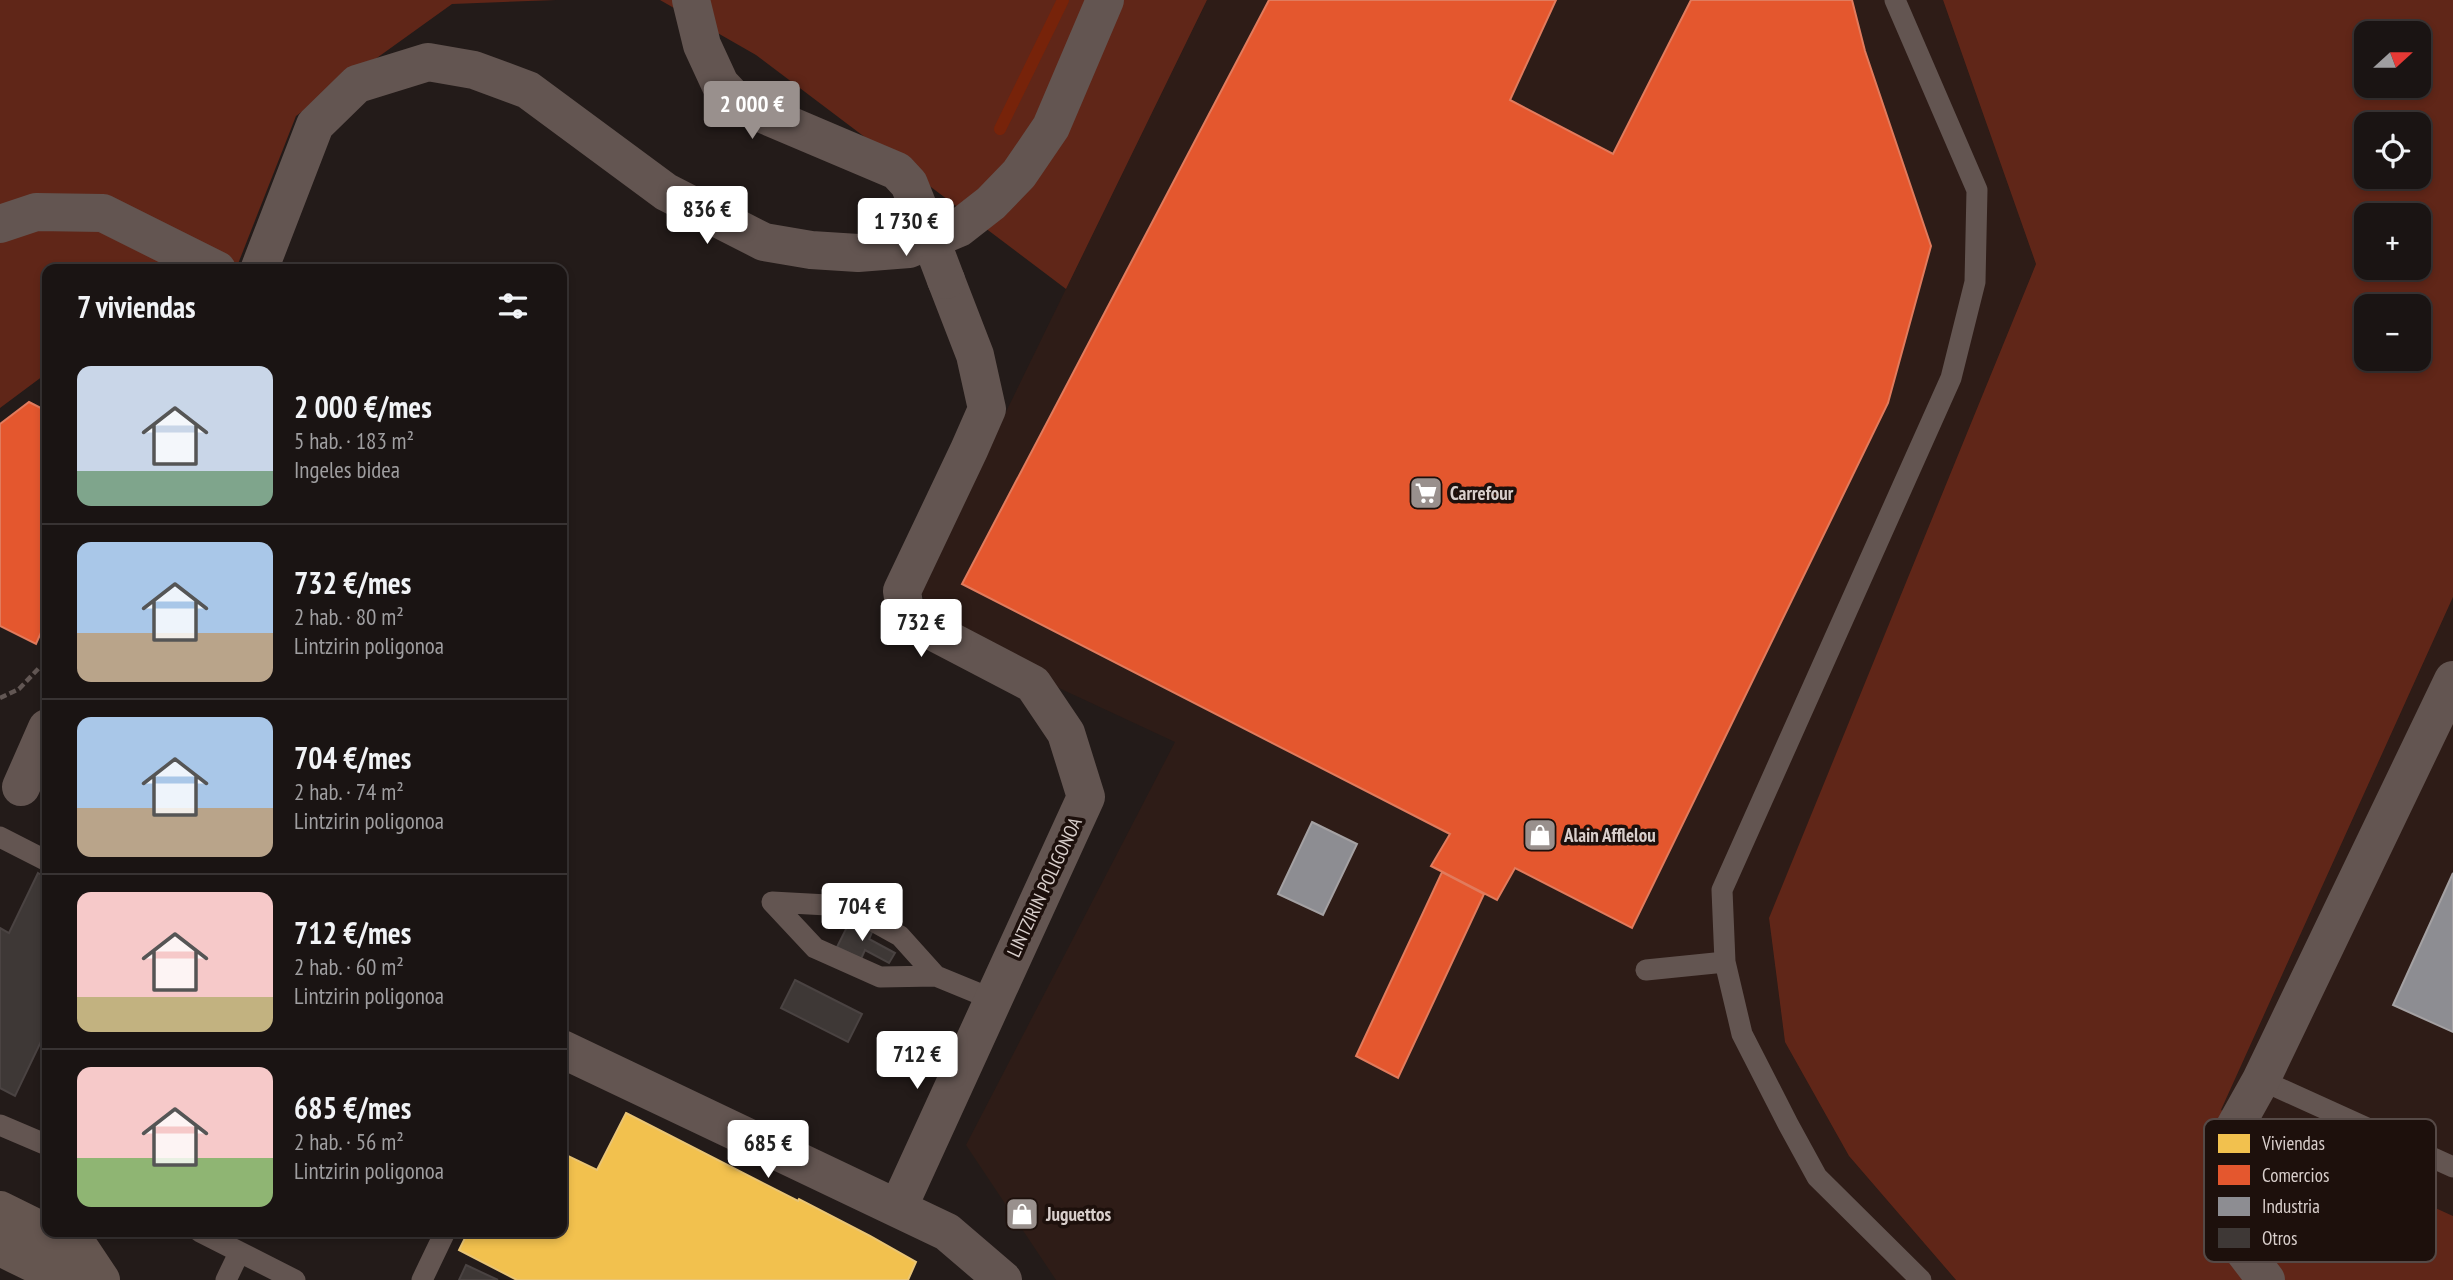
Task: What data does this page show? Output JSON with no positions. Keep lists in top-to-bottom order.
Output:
{
  "streets": {
    "street": ["LINTZIRIN POLIGONOA"]
  },
  "places": {
    "supermarket": ["Carrefour"],
    "shop": ["Alain Afflelou", "Juguettos"]
  },
  "legend": [
    "Viviendas",
    "Comercios",
    "Industria",
    "Otros"
  ],
  "north": "right",
  "page": {
    "map_buttons": ["+", "−"],
    "price": [
      "2 000 €",
      "836 €",
      "1 730 €",
      "732 €",
      "704 €",
      "712 €",
      "685 €"
    ],
    "heading": "7 viviendas",
    "list": [
      {
        "name": "2 000 €/mes",
        "note": "5 hab. · 183 m² · Ingeles bidea"
      },
      {
        "name": "732 €/mes",
        "note": "2 hab. · 80 m² · Lintzirin poligonoa"
      },
      {
        "name": "704 €/mes",
        "note": "2 hab. · 74 m² · Lintzirin poligonoa"
      },
      {
        "name": "712 €/mes",
        "note": "2 hab. · 60 m² · Lintzirin poligonoa"
      },
      {
        "name": "685 €/mes",
        "note": "2 hab. · 56 m² · Lintzirin poligonoa"
      }
    ]
  }
}
